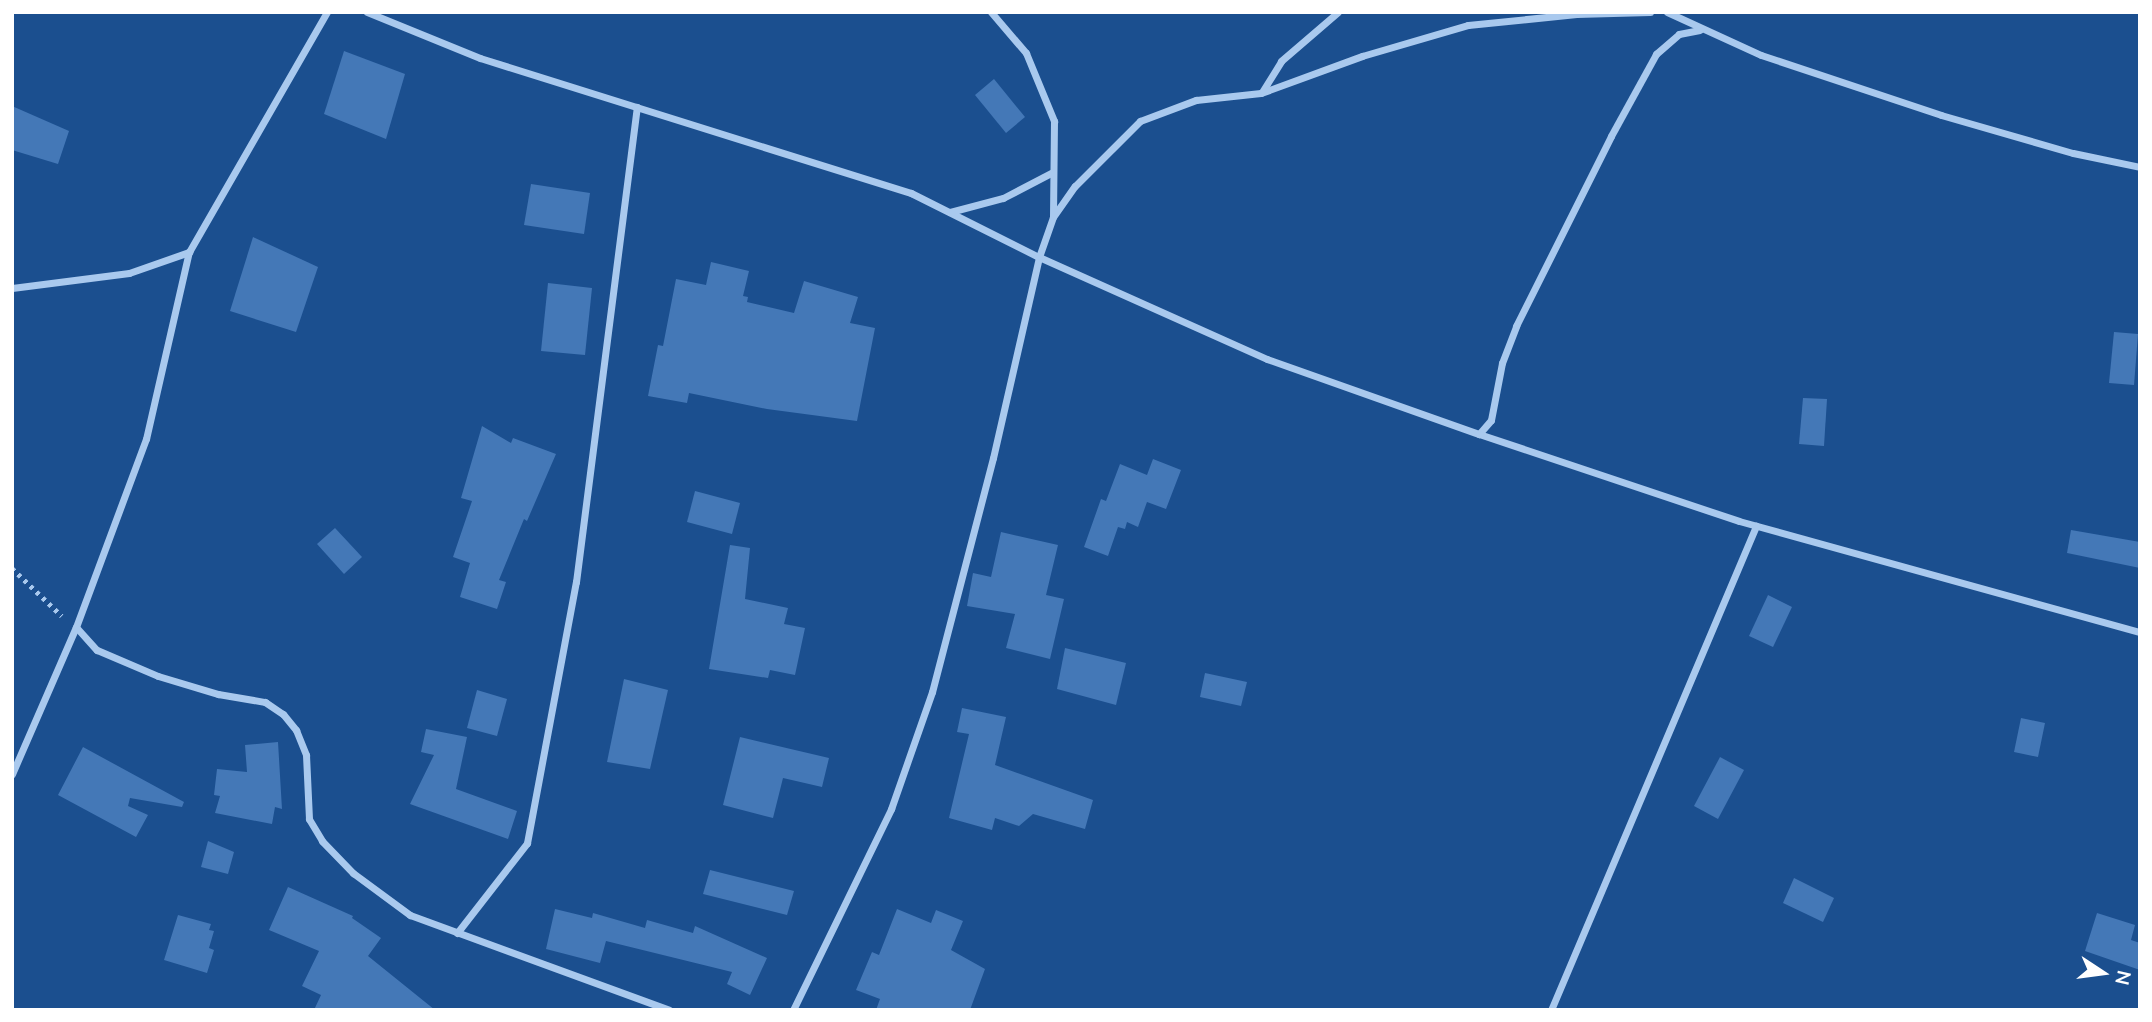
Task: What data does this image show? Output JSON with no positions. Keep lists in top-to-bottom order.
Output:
{
  "north": "right"
}
